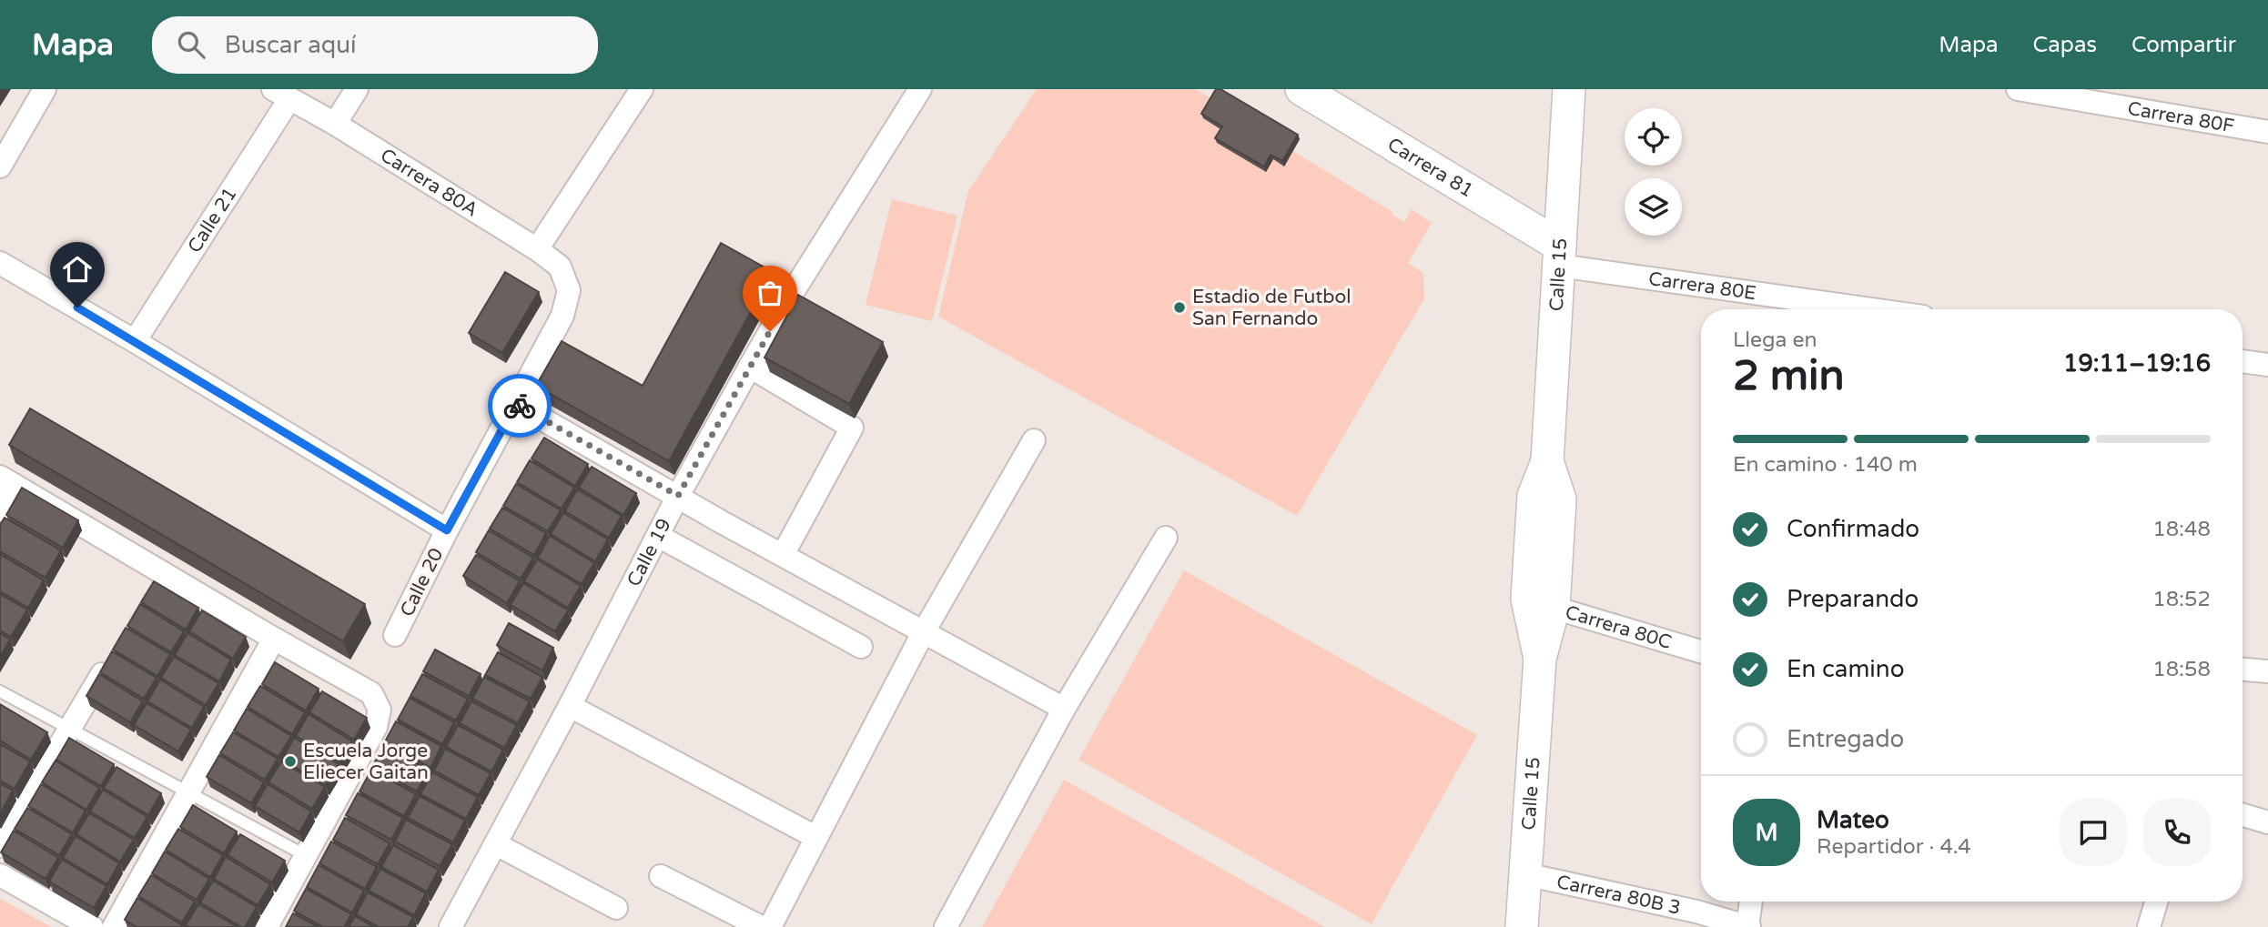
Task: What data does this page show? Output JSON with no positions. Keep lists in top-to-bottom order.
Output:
{
  "streets": {
    "street": [
      "Carrera 80F",
      "Carrera 81",
      "Carrera 80A",
      "Calle 21",
      "Calle 15",
      "Carrera 80E",
      "Calle 19",
      "Calle 20",
      "Carrera 80C",
      "Carrera 80B 3"
    ]
  },
  "crossings": [
    ["Carrera 81", "Calle 15"],
    ["Carrera 81", "Carrera 80E"],
    ["Carrera 80A", "Calle 21"],
    ["Carrera 80A", "Calle 20"],
    ["Calle 15", "Carrera 80E"],
    ["Calle 15", "Carrera 80C"],
    ["Calle 15", "Carrera 80B 3"]
  ],
  "places": ["Estadio de Futbol San Fernando", "Escuela Jorge Eliecer Gaitan"],
  "page": {
    "header": "Mapa",
    "search": "Buscar aquí",
    "nav": ["Mapa", "Capas", "Compartir"],
    "heading": ["2 min", "Llega en", "19:11–19:16"],
    "panel": ["Mateo", "Repartidor · 4.4"],
    "bar": "En camino · 140 m",
    "list": [
      ["Confirmado", "18:48"],
      ["Preparando", "18:52"],
      ["En camino", "18:58"],
      "Entregado"
    ],
    "round": "M"
  }
}
